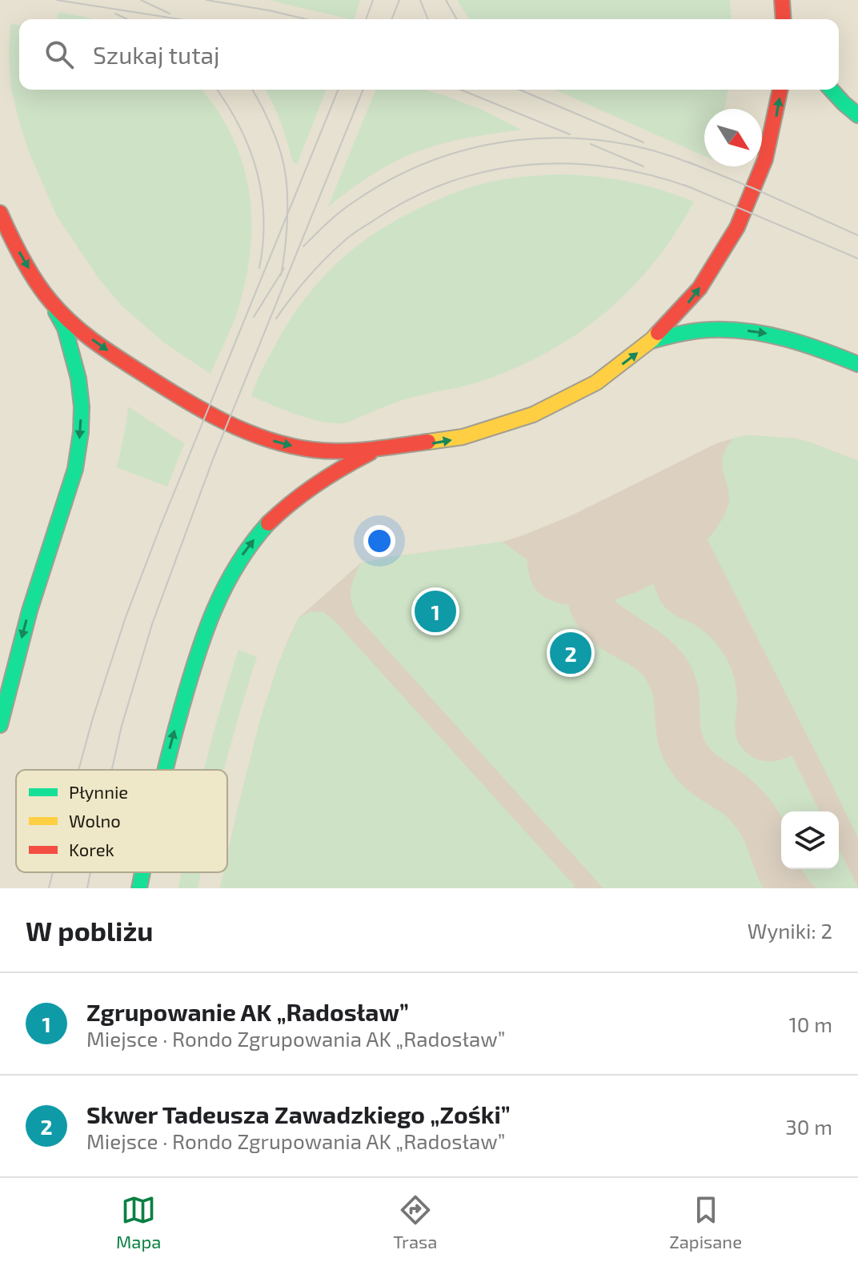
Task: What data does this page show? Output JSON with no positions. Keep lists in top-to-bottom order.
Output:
{
  "legend": ["Płynnie", "Wolno", "Korek"],
  "north": "bottom right",
  "page": {
    "search": "Szukaj tutaj",
    "pins": ["1", "2"],
    "heading": ["W pobliżu", "Wyniki: 2"],
    "list": [
      {
        "mark": "1",
        "name": "Zgrupowanie AK „Radosław”",
        "note": "Miejsce · Rondo Zgrupowania AK „Radosław”",
        "value": "10 m"
      },
      {
        "mark": "2",
        "name": "Skwer Tadeusza Zawadzkiego „Zośki”",
        "note": "Miejsce · Rondo Zgrupowania AK „Radosław”",
        "value": "30 m"
      }
    ],
    "nav": ["Mapa", "Trasa", "Zapisane"]
  }
}
